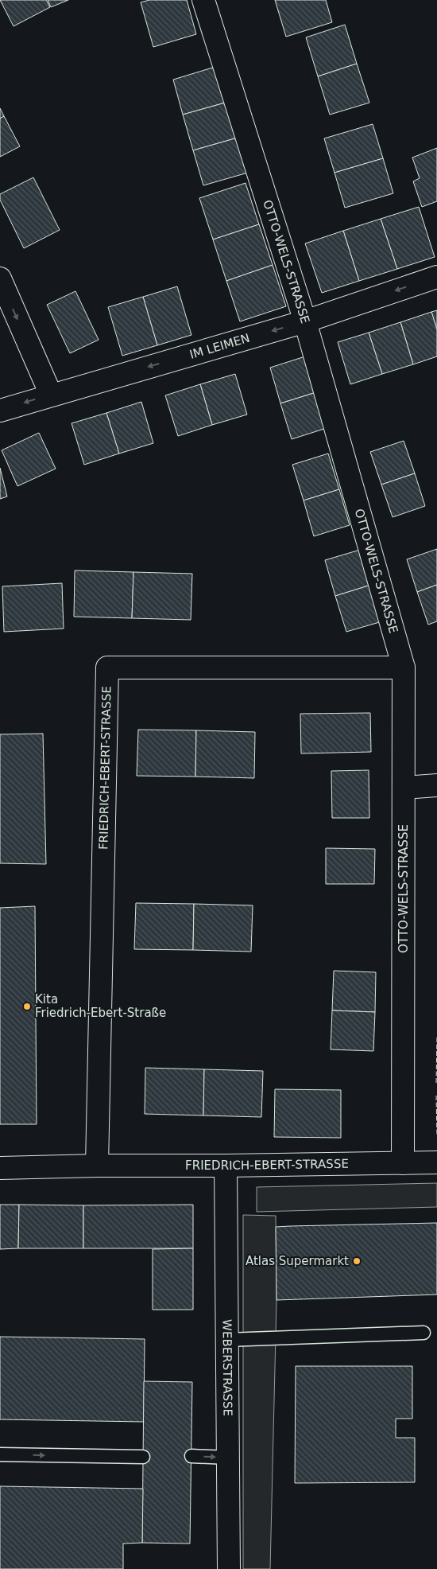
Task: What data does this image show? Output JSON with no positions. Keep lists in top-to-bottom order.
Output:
{
  "streets": {
    "street": [
      "OTTO-WELS-STRASSE",
      "IM LEIMEN",
      "FRIEDRICH-EBERT-STRASSE",
      "WEBERSTRASSE"
    ]
  },
  "crossings": [
    ["OTTO-WELS-STRASSE", "IM LEIMEN"],
    ["OTTO-WELS-STRASSE", "FRIEDRICH-EBERT-STRASSE"],
    ["FRIEDRICH-EBERT-STRASSE", "WEBERSTRASSE"]
  ],
  "one_way": ["IM LEIMEN"],
  "places": ["Kita Friedrich-Ebert-Straße", "Atlas Supermarkt"]
}
